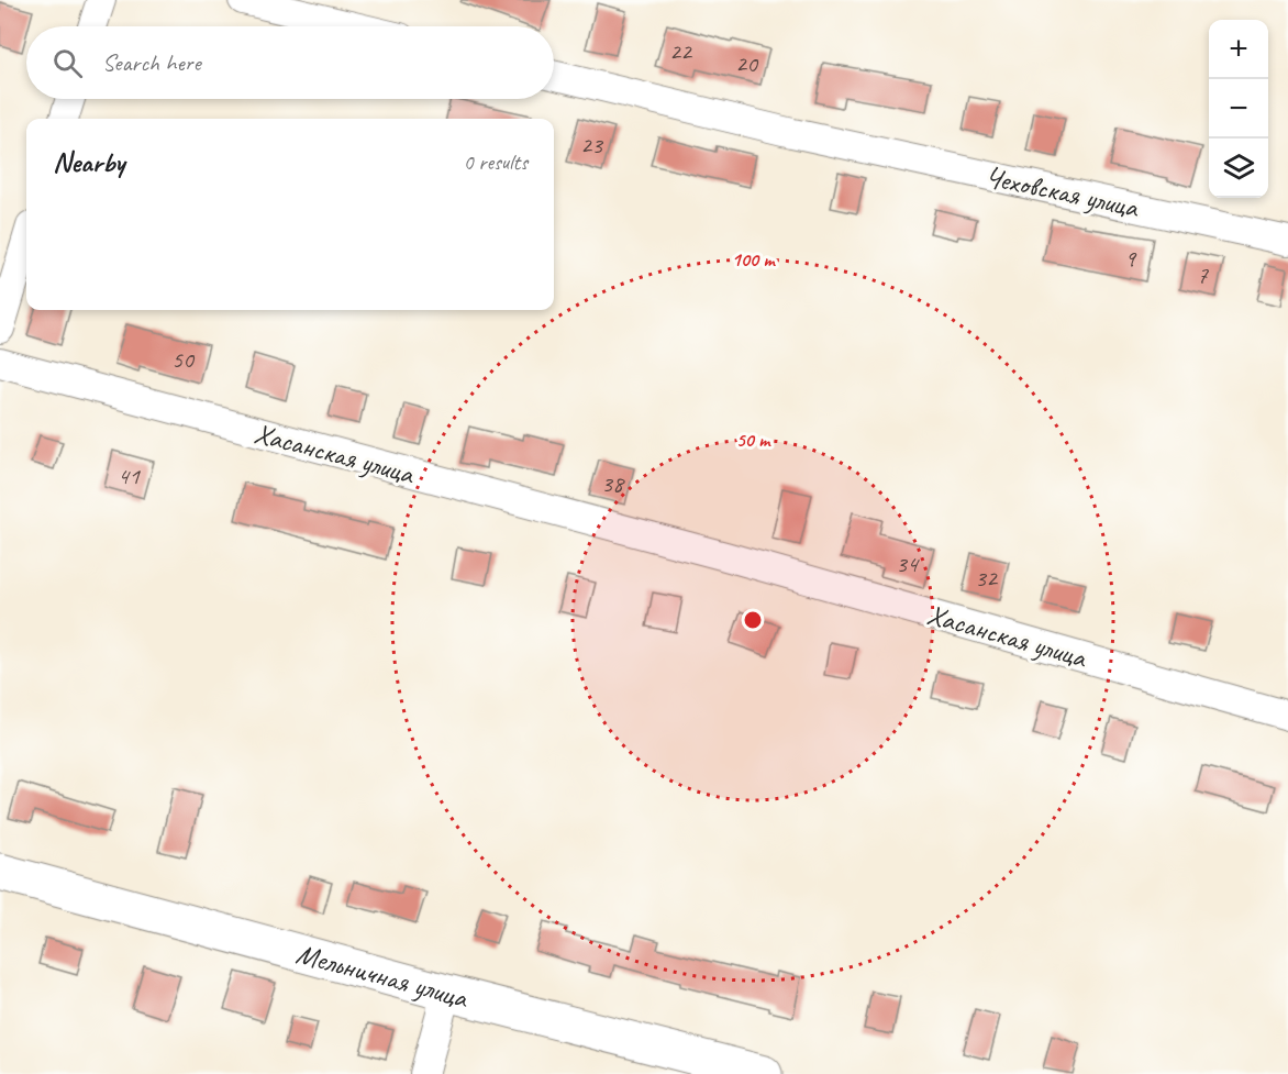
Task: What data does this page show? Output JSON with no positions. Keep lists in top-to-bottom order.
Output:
{
  "streets": {
    "main road": ["Мельничная улица"],
    "street": ["Чеховская улица", "Хасанская улица"]
  },
  "house_numbers": [
    "22",
    "20",
    "23",
    "9",
    "7",
    "50",
    "41",
    "38",
    "34",
    "32"
  ],
  "page": {
    "map_buttons": ["+", "−"],
    "search": "Search here",
    "heading": ["Nearby", "0 results"]
  },
  "rings": ["100 m", "50 m"]
}
